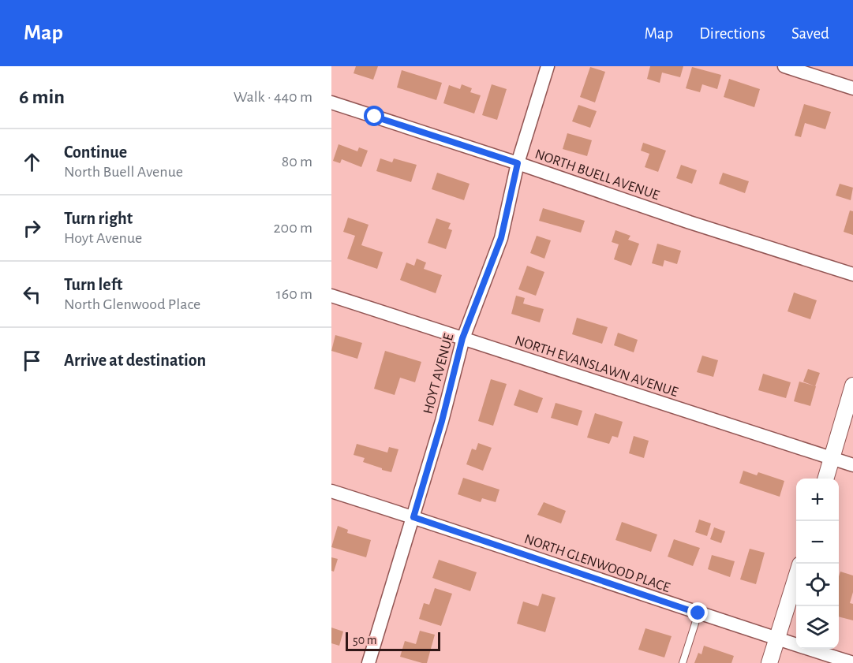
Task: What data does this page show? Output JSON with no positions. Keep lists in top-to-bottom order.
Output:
{
  "streets": {
    "street": [
      "NORTH BUELL AVENUE",
      "NORTH EVANSLAWN AVENUE",
      "HOYT AVENUE",
      "NORTH GLENWOOD PLACE"
    ]
  },
  "crossings": [
    ["NORTH BUELL AVENUE", "HOYT AVENUE"],
    ["NORTH EVANSLAWN AVENUE", "HOYT AVENUE"],
    ["HOYT AVENUE", "NORTH GLENWOOD PLACE"]
  ],
  "scale_bar": "50 m",
  "page": {
    "header": "Map",
    "nav": ["Map", "Directions", "Saved"],
    "heading": ["6 min", "Walk · 440 m"],
    "list": [
      ["Continue", "North Buell Avenue", "80 m"],
      ["Turn right", "Hoyt Avenue", "200 m"],
      ["Turn left", "North Glenwood Place", "160 m"],
      "Arrive at destination"
    ],
    "map_buttons": ["+", "−"],
    "scale": "50 m"
  }
}
